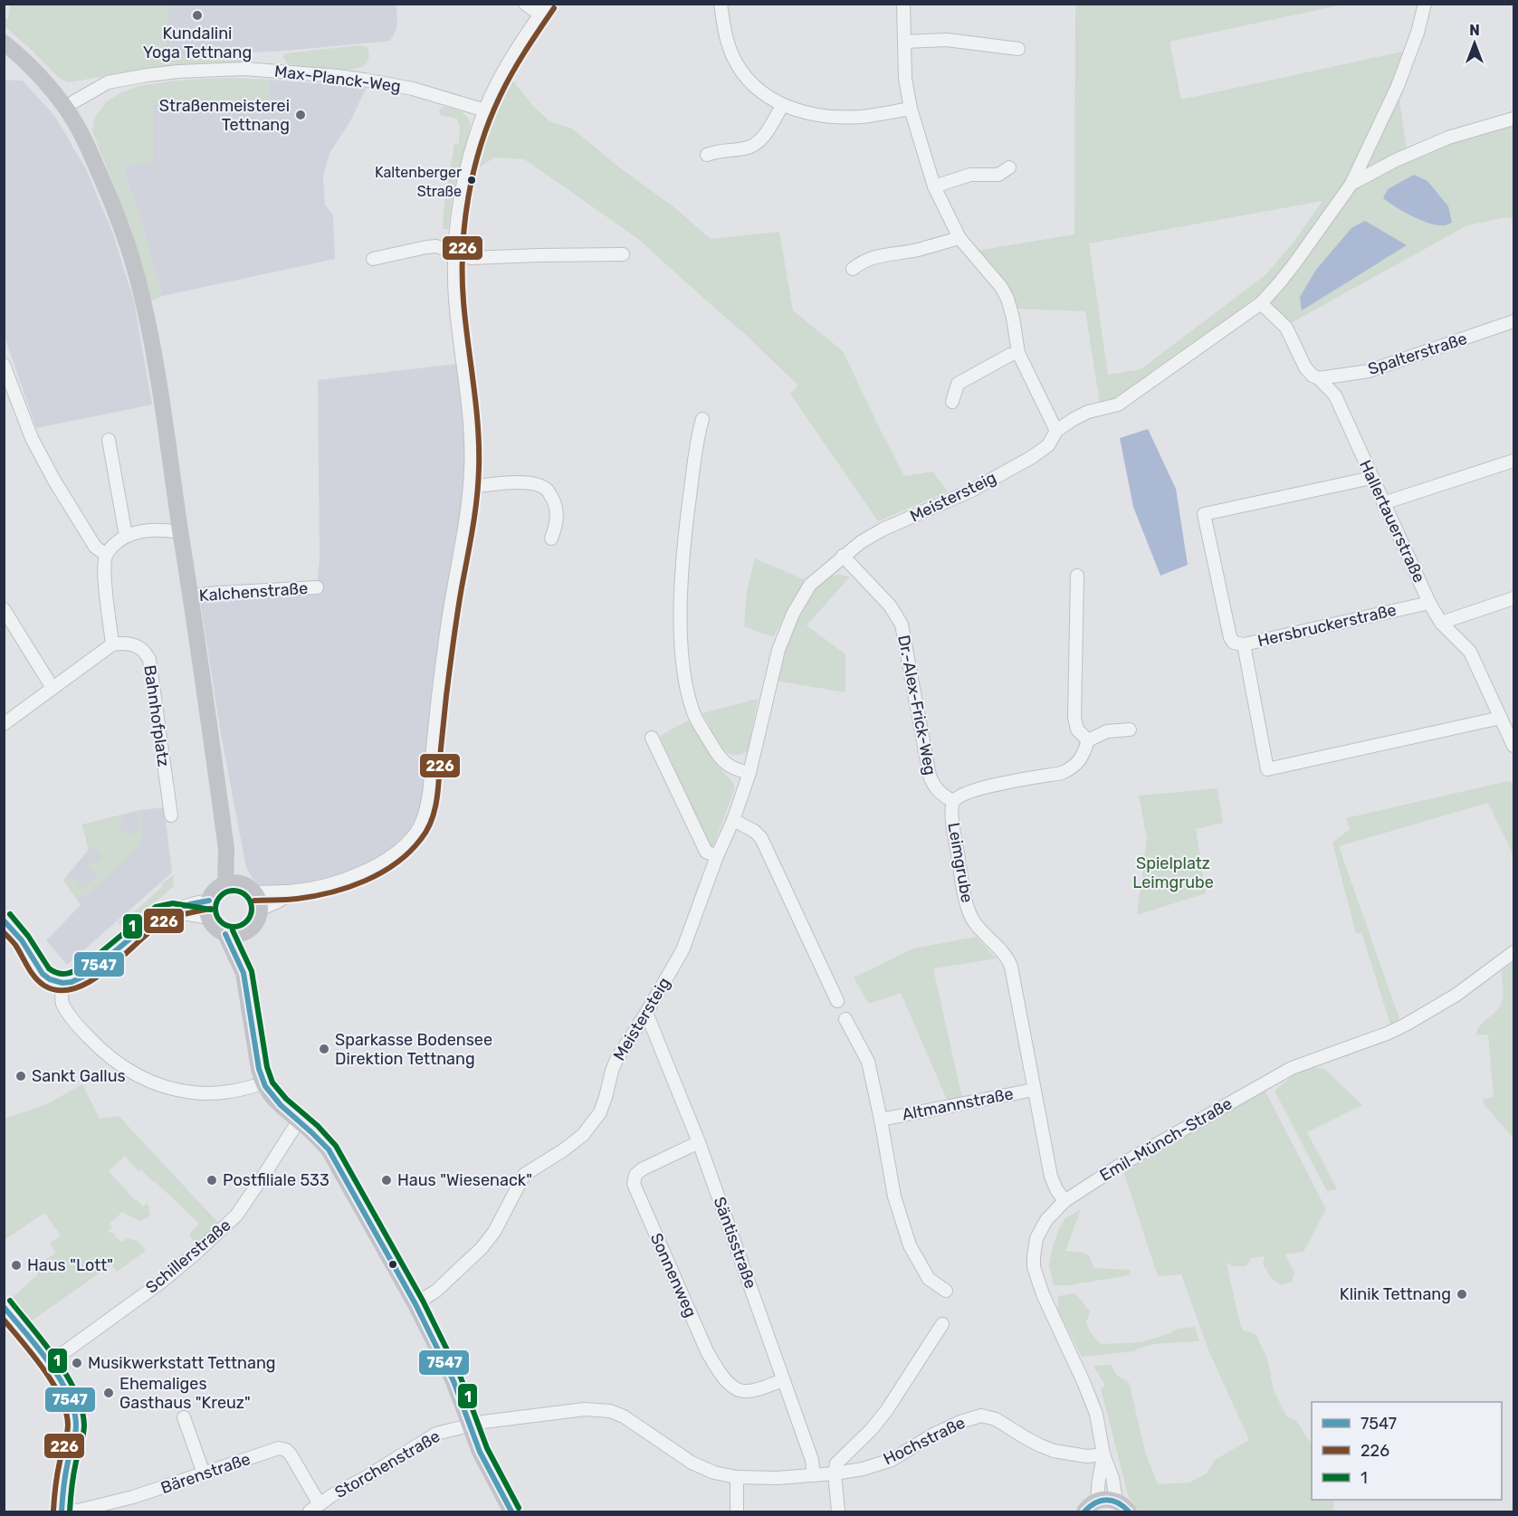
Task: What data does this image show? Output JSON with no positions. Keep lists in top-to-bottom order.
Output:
{
  "streets": {
    "street": [
      "Max-Planck-Weg",
      "Spalterstraße",
      "Meistersteig",
      "Hallertauerstraße",
      "Kalchenstraße",
      "Hersbruckerstraße",
      "Dr.-Alex-Frick-Weg",
      "Bahnhofplatz",
      "Leimgrube",
      "Altmannstraße",
      "Emil-Münch-Straße",
      "Säntisstraße",
      "Schillerstraße",
      "Sonnenweg",
      "Hochstraße",
      "Storchenstraße",
      "Bärenstraße"
    ]
  },
  "crossings": [
    ["Spalterstraße", "Hallertauerstraße"],
    ["Meistersteig", "Hallertauerstraße"],
    ["Meistersteig", "Dr.-Alex-Frick-Weg"],
    ["Meistersteig", "Säntisstraße"],
    ["Hallertauerstraße", "Hersbruckerstraße"],
    ["Dr.-Alex-Frick-Weg", "Leimgrube"],
    ["Leimgrube", "Altmannstraße"],
    ["Leimgrube", "Emil-Münch-Straße"],
    ["Emil-Münch-Straße", "Hochstraße"],
    ["Säntisstraße", "Sonnenweg"],
    ["Säntisstraße", "Hochstraße"],
    ["Hochstraße", "Storchenstraße"],
    ["Storchenstraße", "Bärenstraße"]
  ],
  "parks": ["Spielplatz Leimgrube"],
  "places": [
    "Kundalini Yoga Tettnang",
    "Straßenmeisterei Tettnang",
    "Kaltenberger Straße",
    "Sparkasse Bodensee Direktion Tettnang",
    "Sankt Gallus",
    "Postfiliale 533",
    "Haus \"Wiesenack\"",
    "Haus \"Lott\"",
    "Klinik Tettnang",
    "Musikwerkstatt Tettnang",
    "Ehemaliges Gasthaus \"Kreuz\""
  ],
  "lines": ["transit line 226", "transit line 1", "transit line 7547"],
  "legend": ["7547", "226", "1"],
  "north": "top"
}
